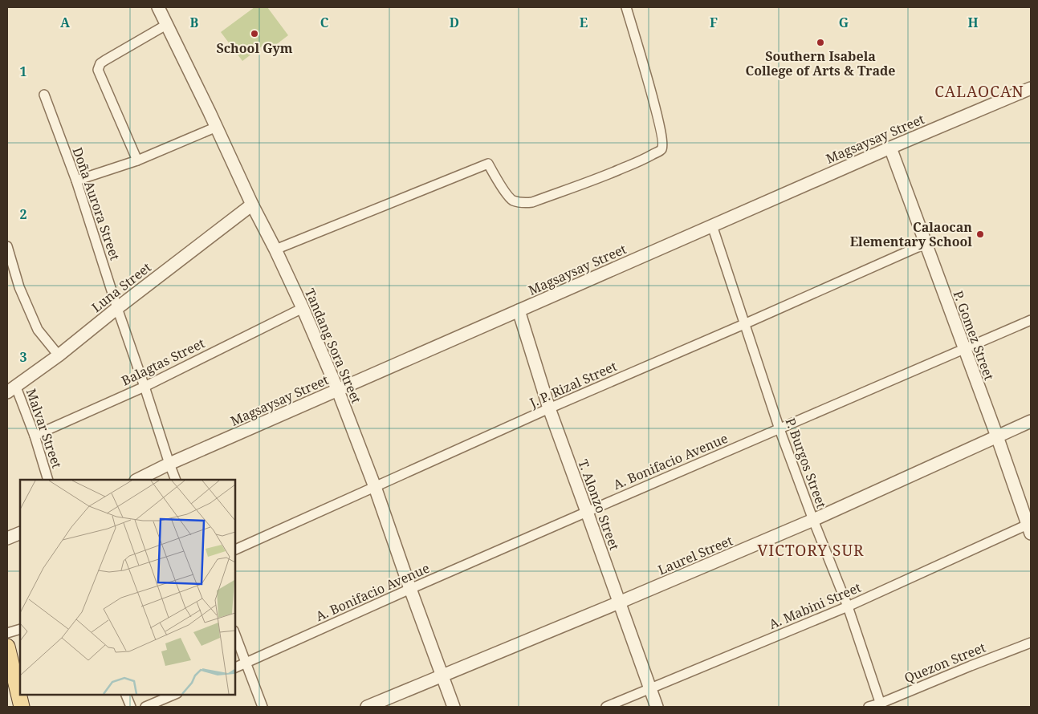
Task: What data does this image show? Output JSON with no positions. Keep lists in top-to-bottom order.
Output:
{
  "streets": {
    "street": [
      "Magsaysay Street",
      "Doña Aurora Street",
      "Luna Street",
      "P. Gomez Street",
      "Tandang Sora Street",
      "Balagtas Street",
      "J. P. Rizal Street",
      "Malvar Street",
      "A. Bonifacio Avenue",
      "P. Burgos Street",
      "T. Alonzo Street",
      "Laurel Street",
      "A. Mabini Street",
      "Quezon Street"
    ]
  },
  "crossings": [
    ["Magsaysay Street", "Doña Aurora Street"],
    ["Magsaysay Street", "P. Gomez Street"],
    ["Magsaysay Street", "Tandang Sora Street"],
    ["Magsaysay Street", "P. Burgos Street"],
    ["Magsaysay Street", "T. Alonzo Street"],
    ["Doña Aurora Street", "Luna Street"],
    ["Doña Aurora Street", "Balagtas Street"],
    ["Luna Street", "Tandang Sora Street"],
    ["Luna Street", "Malvar Street"],
    ["P. Gomez Street", "J. P. Rizal Street"],
    ["P. Gomez Street", "A. Bonifacio Avenue"],
    ["P. Gomez Street", "Laurel Street"],
    ["P. Gomez Street", "A. Mabini Street"],
    ["Tandang Sora Street", "Balagtas Street"],
    ["Tandang Sora Street", "J. P. Rizal Street"],
    ["Tandang Sora Street", "A. Bonifacio Avenue"],
    ["Tandang Sora Street", "Laurel Street"],
    ["Balagtas Street", "Malvar Street"],
    ["J. P. Rizal Street", "P. Burgos Street"],
    ["J. P. Rizal Street", "T. Alonzo Street"],
    ["A. Bonifacio Avenue", "P. Burgos Street"],
    ["A. Bonifacio Avenue", "T. Alonzo Street"],
    ["P. Burgos Street", "Laurel Street"],
    ["P. Burgos Street", "A. Mabini Street"],
    ["P. Burgos Street", "Quezon Street"],
    ["T. Alonzo Street", "Laurel Street"],
    ["T. Alonzo Street", "A. Mabini Street"]
  ],
  "districts": ["CALAOCAN", "VICTORY SUR"],
  "places": ["School Gym", "Southern Isabela College of Arts & Trade", "Calaocan Elementary School"],
  "grid": {
    "columns": [
      "A",
      "B",
      "C",
      "D",
      "E",
      "F",
      "G",
      "H"
    ],
    "rows": ["1", "2", "3"]
  }
}
